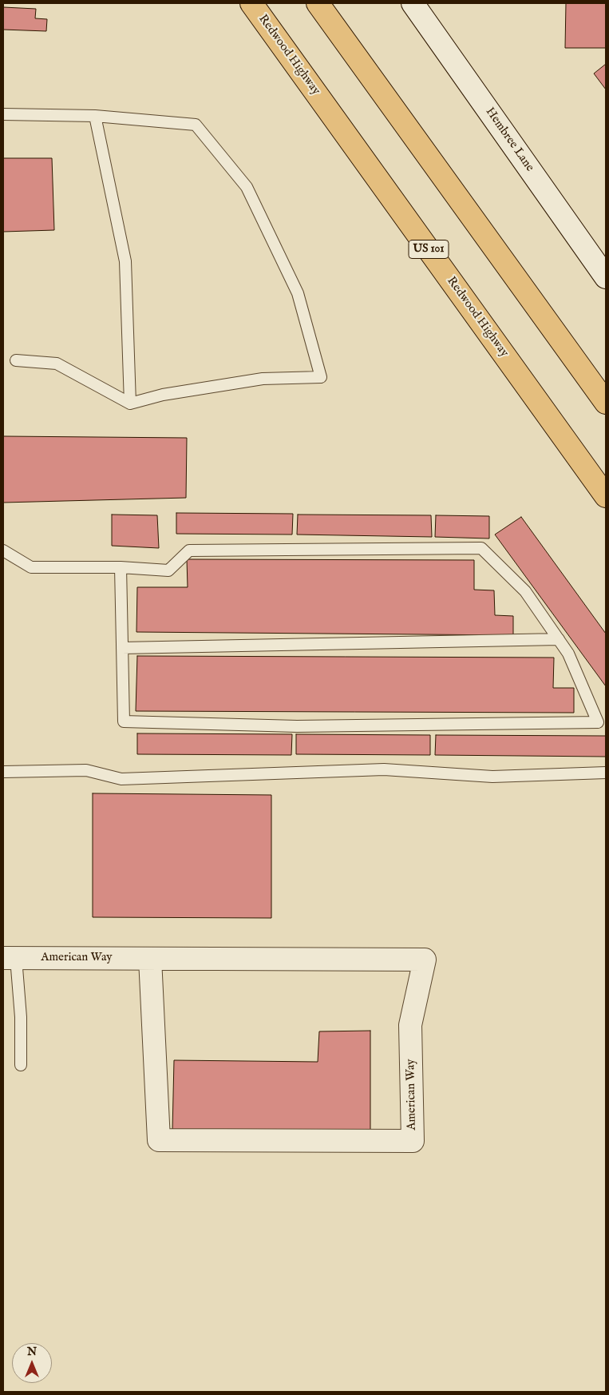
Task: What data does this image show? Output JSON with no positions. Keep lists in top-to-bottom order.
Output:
{
  "streets": {
    "highway": ["Redwood Highway", "US 101"],
    "street": ["Hembree Lane", "American Way"]
  },
  "north": "top"
}
